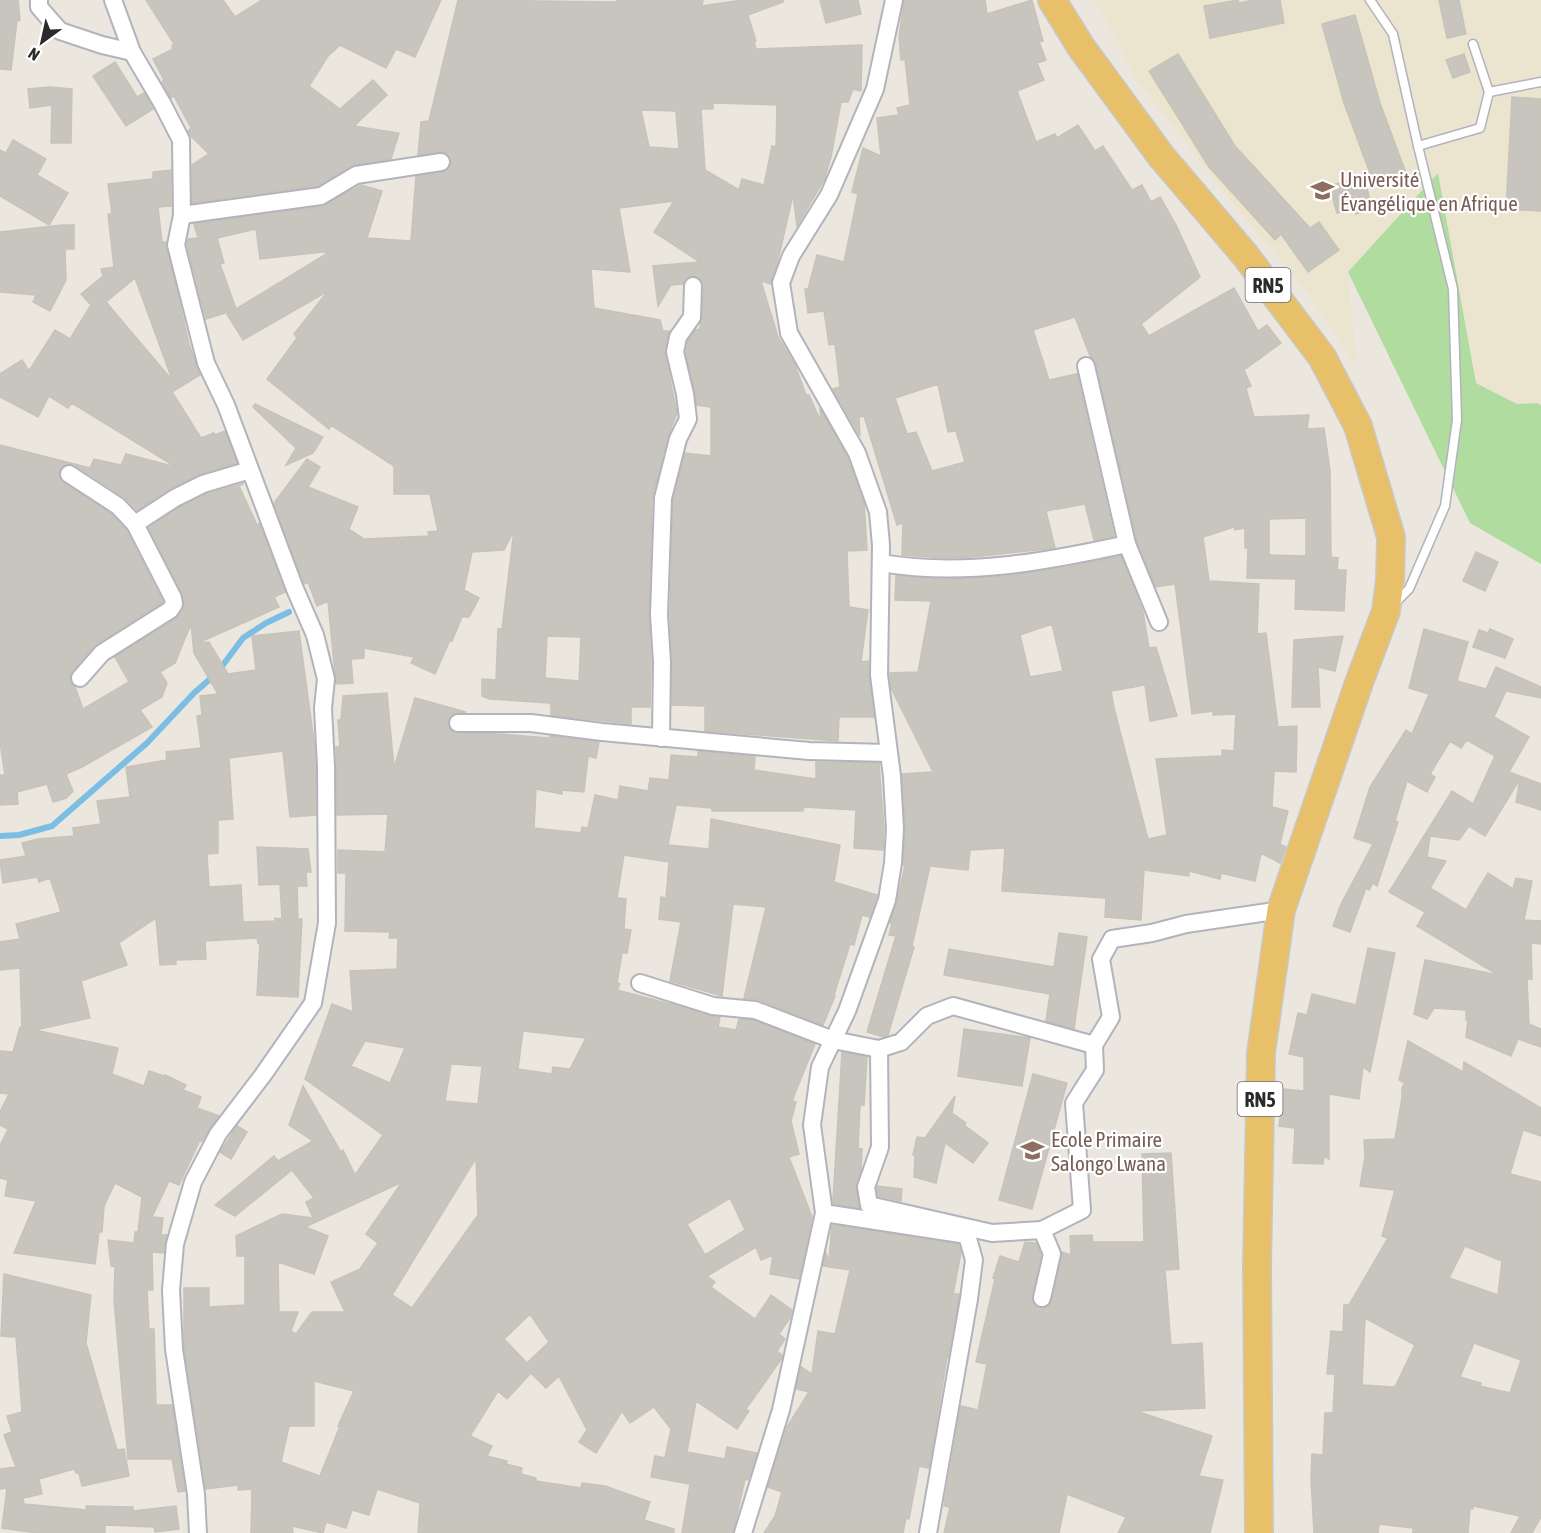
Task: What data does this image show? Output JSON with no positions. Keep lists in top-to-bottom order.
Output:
{
  "streets": {
    "highway": ["RN5"]
  },
  "places": {
    "school or university": ["Université Évangélique en Afrique", "Ecole Primaire Salongo Lwana"]
  },
  "north": "bottom left"
}
